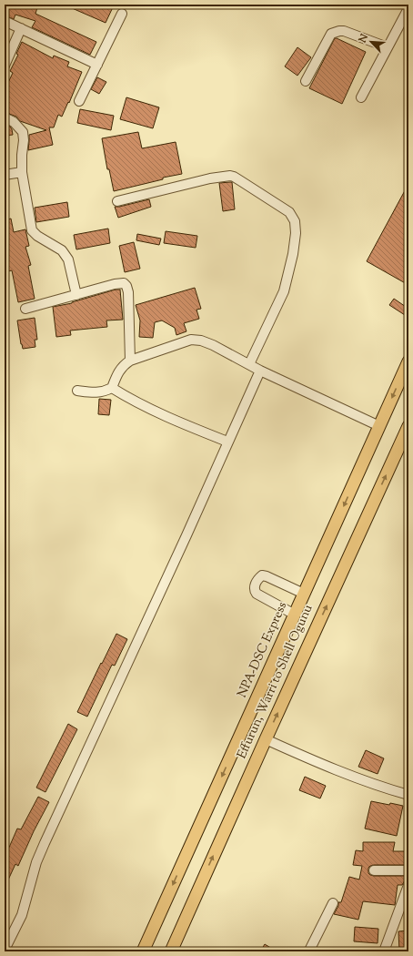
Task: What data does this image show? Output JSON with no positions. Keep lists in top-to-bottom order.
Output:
{
  "streets": {
    "main road": ["NPA-DSC Express", "Effurun, Warri to Shell Ogunu"]
  },
  "one_way": ["NPA-DSC Express", "Effurun, Warri to Shell Ogunu"],
  "north": "top left"
}
